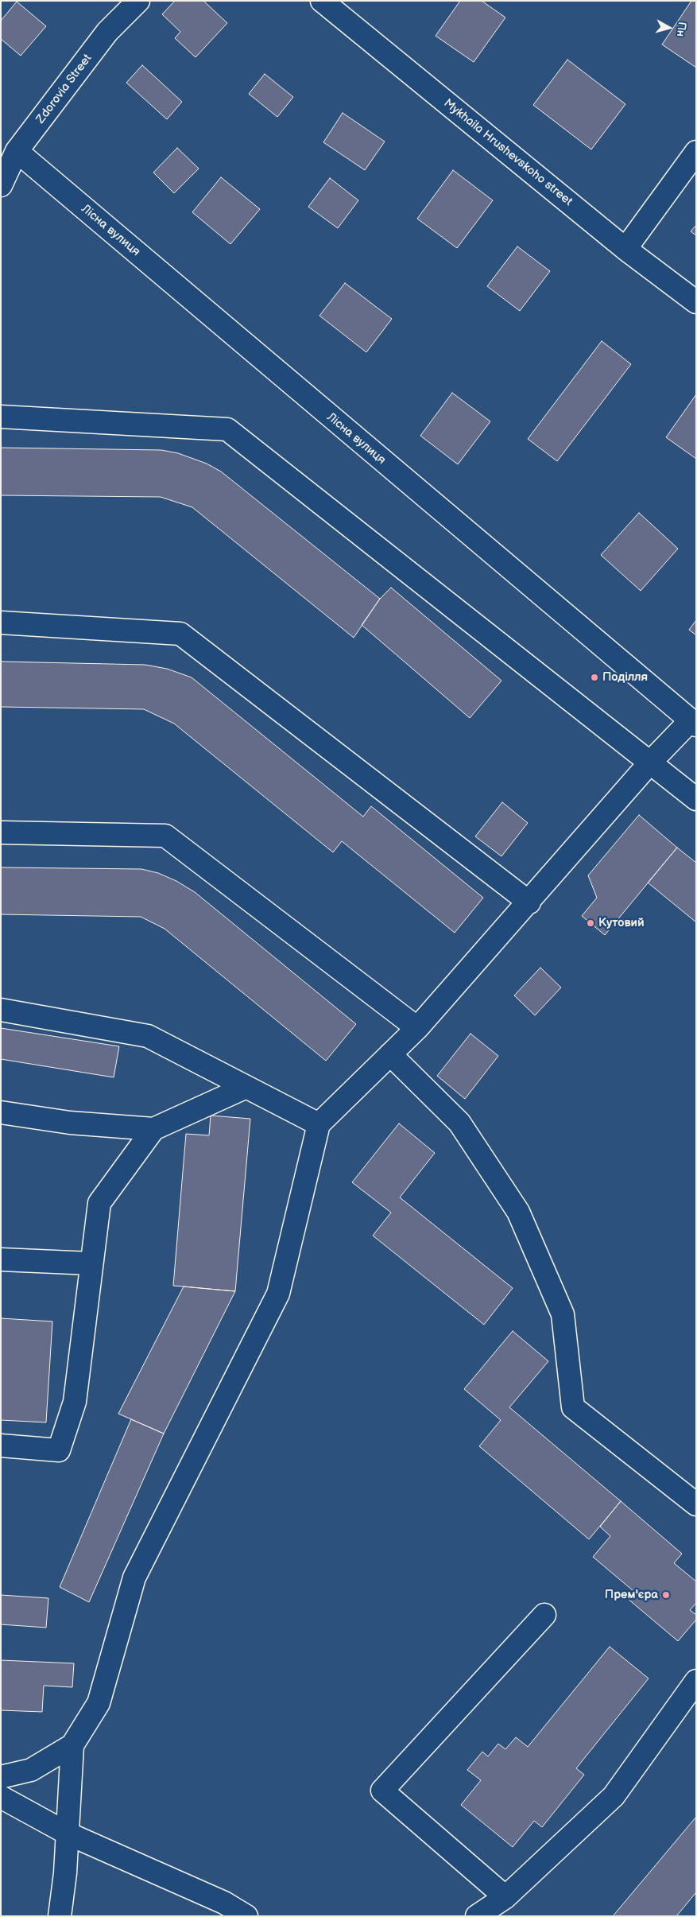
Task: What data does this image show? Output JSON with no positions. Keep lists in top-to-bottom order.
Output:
{
  "streets": {
    "street": ["Zdorovia Street", "Mykhaila Hrushevskoho street", "Лісна вулиця"]
  },
  "crossings": [
    ["Zdorovia Street", "Лісна вулиця"]
  ],
  "places": ["Поділля", "Кутовий", "Прем'єра"],
  "north": "right"
}
